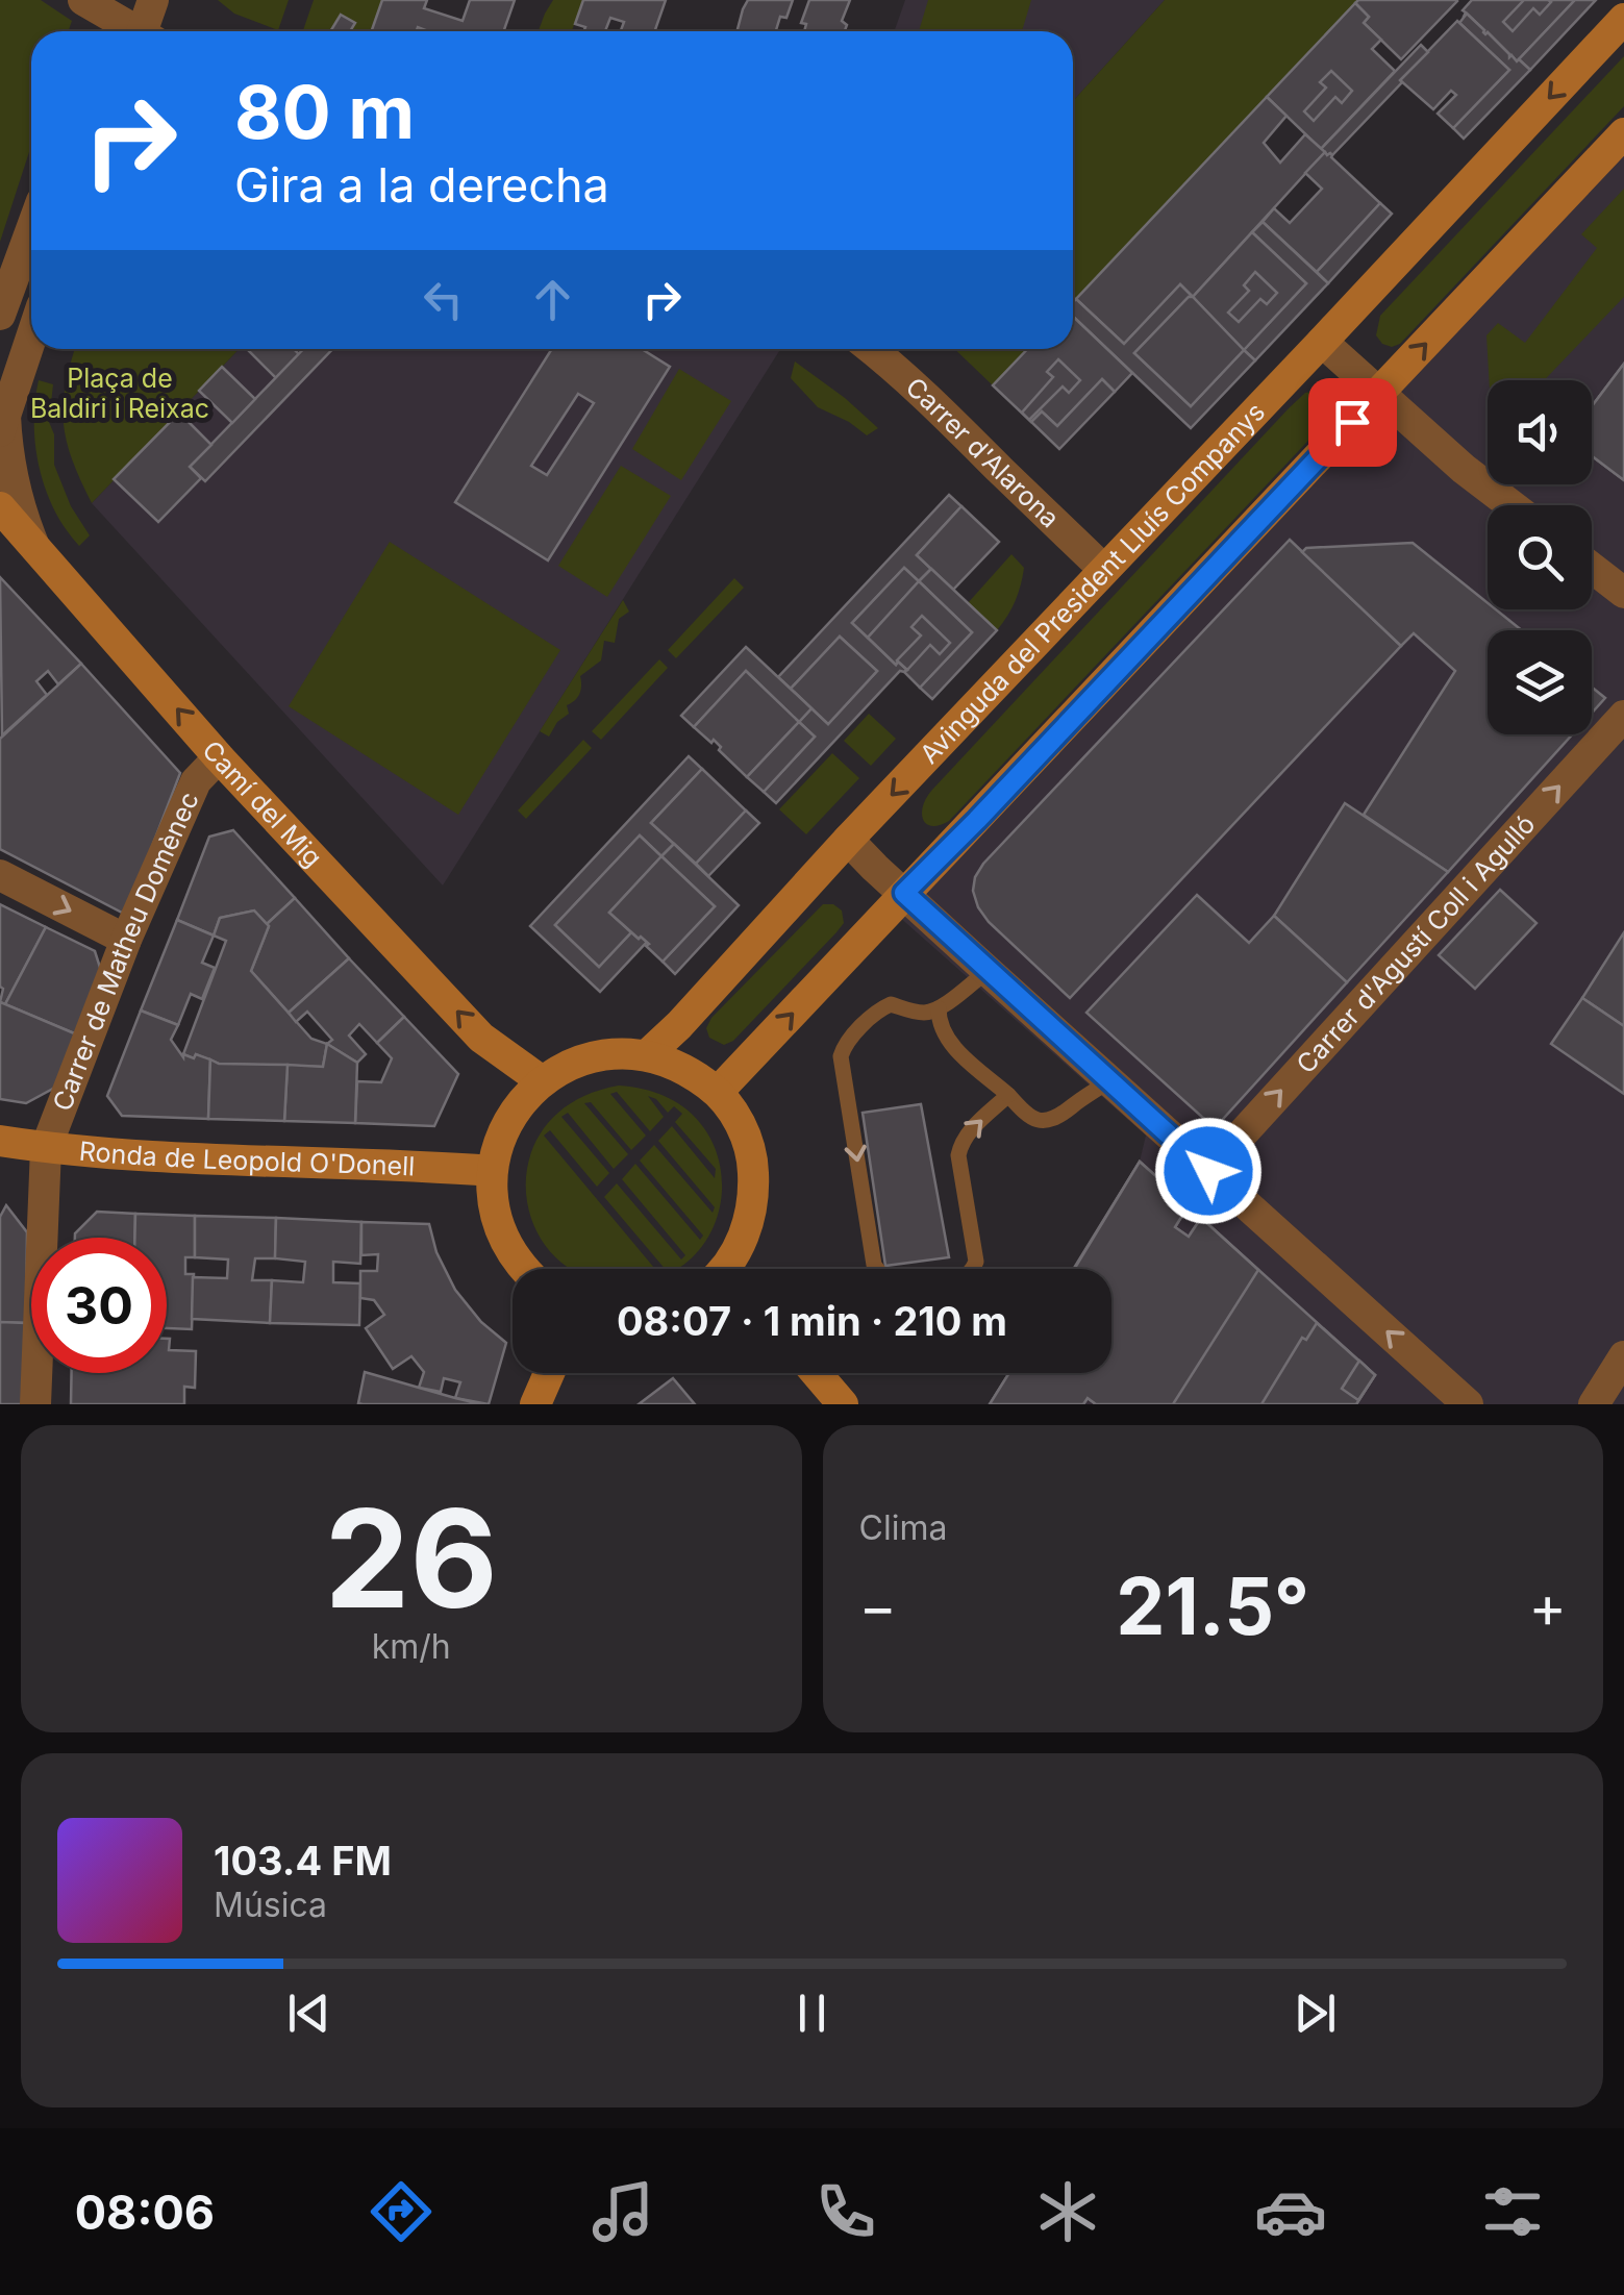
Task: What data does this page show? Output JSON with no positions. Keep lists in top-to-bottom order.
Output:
{
  "streets": {
    "street": [
      "Carrer d'Alarona",
      "Avinguda del President Lluís Companys",
      "Camí del Mig",
      "Carrer d'Agustí Coll i Agulló",
      "Carrer de Matheu Domènec",
      "Ronda de Leopold O'Donell"
    ]
  },
  "crossings": [
    ["Carrer d'Alarona", "Avinguda del President Lluís Companys"],
    ["Camí del Mig", "Carrer de Matheu Domènec"],
    ["Carrer de Matheu Domènec", "Ronda de Leopold O'Donell"]
  ],
  "one_way": ["Camí del Mig", "Carrer d'Agustí Coll i Agulló"],
  "parks": ["Plaça de Baldiri i Reixac"],
  "page": {
    "turn": ["80 m", "Gira a la derecha"],
    "limit": "30",
    "trip": "08:07 · 1 min · 210 m",
    "tile": [
      ["26", "km/h"],
      "Clima"
    ],
    "heat": ["−", "21.5°", "+"],
    "song": ["103.4 FM", "Música"],
    "tabs": "08:06"
  }
}
